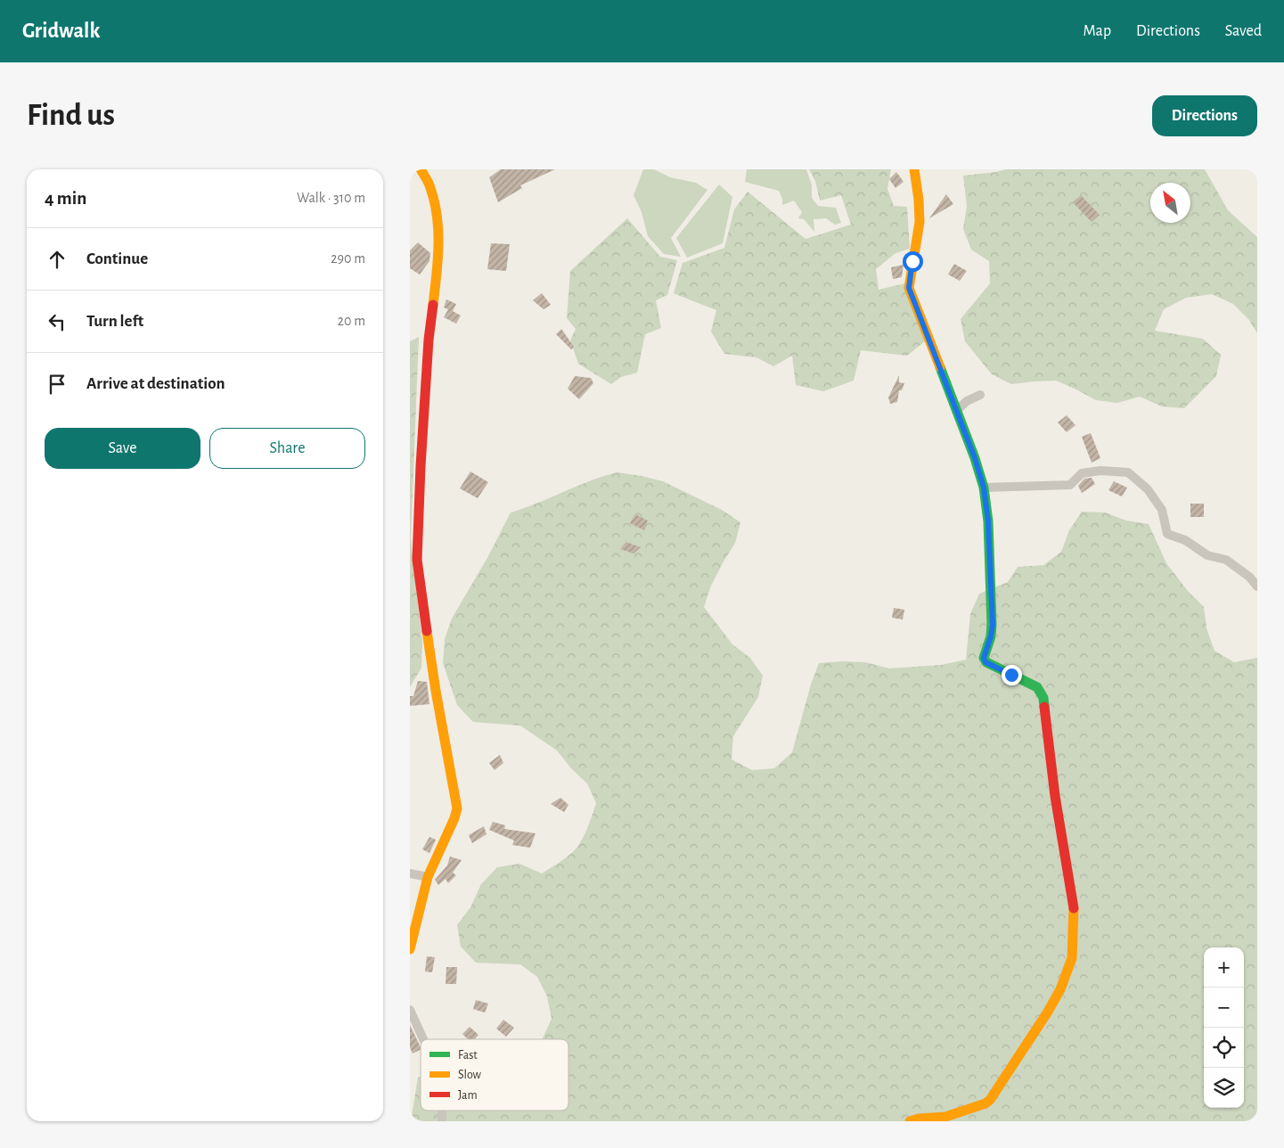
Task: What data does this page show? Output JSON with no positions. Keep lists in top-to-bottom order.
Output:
{
  "legend": ["Fast", "Slow", "Jam"],
  "north": "top left",
  "page": {
    "header": "Gridwalk",
    "nav": ["Map", "Directions", "Saved"],
    "buttons": [
      "Directions",
      ["Save", "Share"]
    ],
    "title": "Find us",
    "heading": ["4 min", "Walk · 310 m"],
    "list": [
      ["Continue", "290 m"],
      ["Turn left", "20 m"],
      "Arrive at destination"
    ],
    "map_buttons": ["+", "−"]
  }
}
